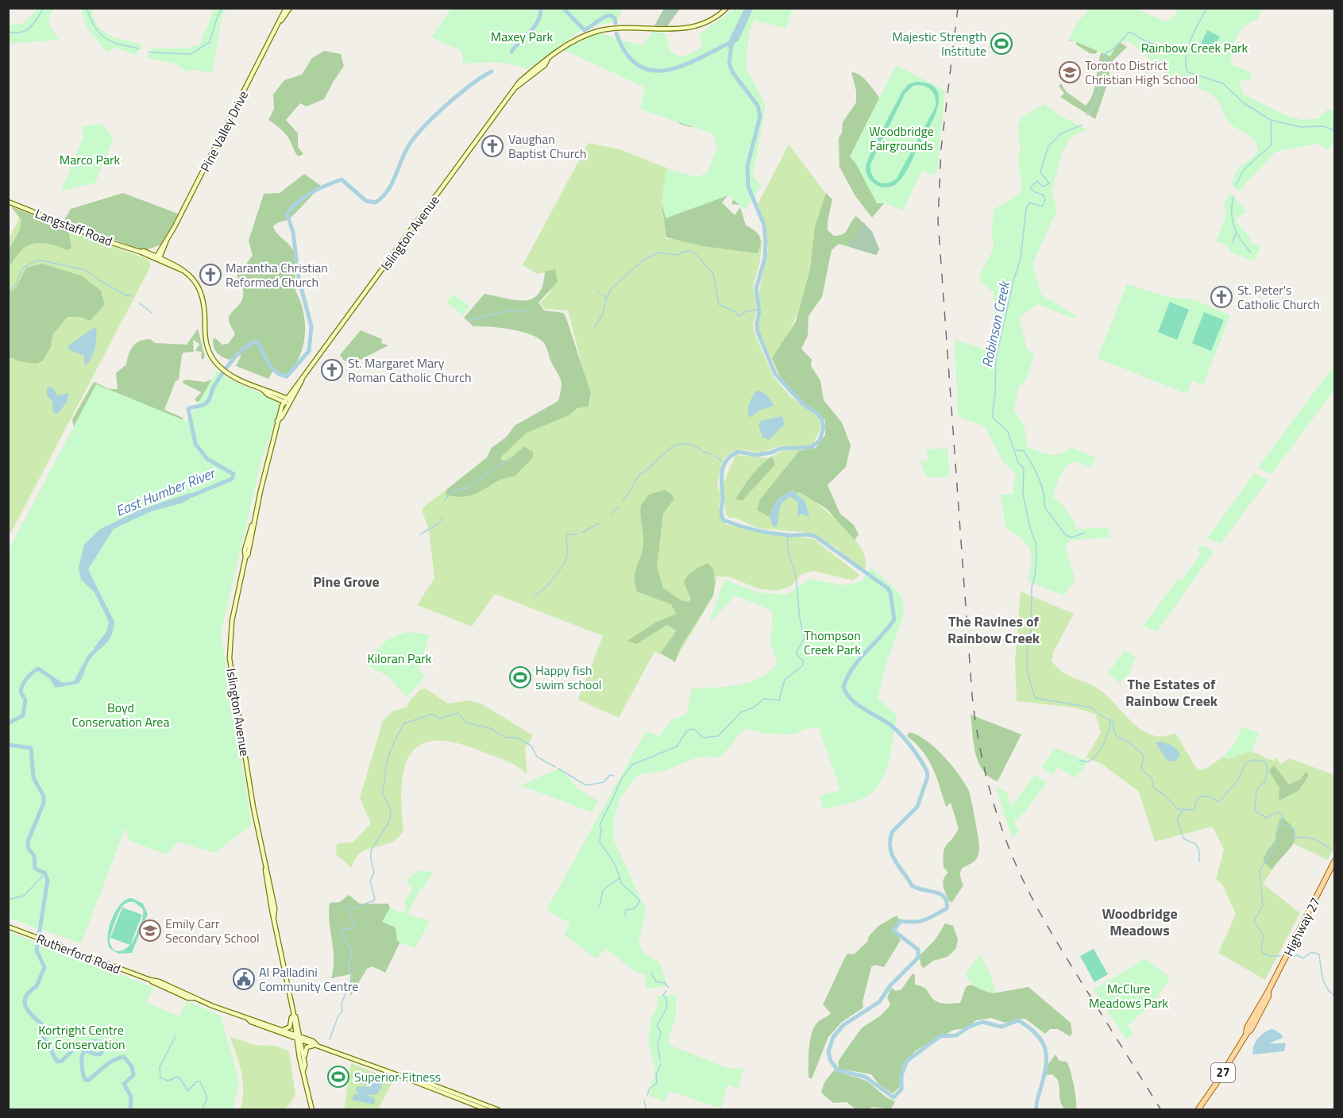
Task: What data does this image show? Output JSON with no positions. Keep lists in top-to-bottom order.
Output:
{
  "streets": {
    "main road": [
      "Pine Valley Drive",
      "Langstaff Road",
      "Islington Avenue",
      "Highway 27",
      "Rutherford Road",
      "27"
    ]
  },
  "crossings": [
    ["Pine Valley Drive", "Langstaff Road"],
    ["Langstaff Road", "Islington Avenue"],
    ["Islington Avenue", "Rutherford Road"]
  ],
  "districts": [
    "Pine Grove",
    "The Ravines of Rainbow Creek",
    "The Estates of Rainbow Creek",
    "Woodbridge Meadows"
  ],
  "water": ["Robinson Creek", "East Humber River"],
  "parks": [
    "Maxey Park",
    "Rainbow Creek Park",
    "Woodbridge Fairgrounds",
    "Marco Park",
    "Thompson Creek Park",
    "Kiloran Park",
    "Boyd Conservation Area",
    "McClure Meadows Park",
    "Kortright Centre for Conservation"
  ],
  "places": {
    "sports": ["Majestic Strength Institute", "Happy fish swim school", "Superior Fitness"],
    "school or university": ["Toronto District Christian High School", "Emily Carr Secondary School"],
    "church": [
      "Vaughan Baptist Church",
      "Marantha Christian Reformed Church",
      "St. Peter's Catholic Church",
      "St. Margaret Mary Roman Catholic Church"
    ],
    "public building": ["Al Palladini Community Centre"]
  }
}
